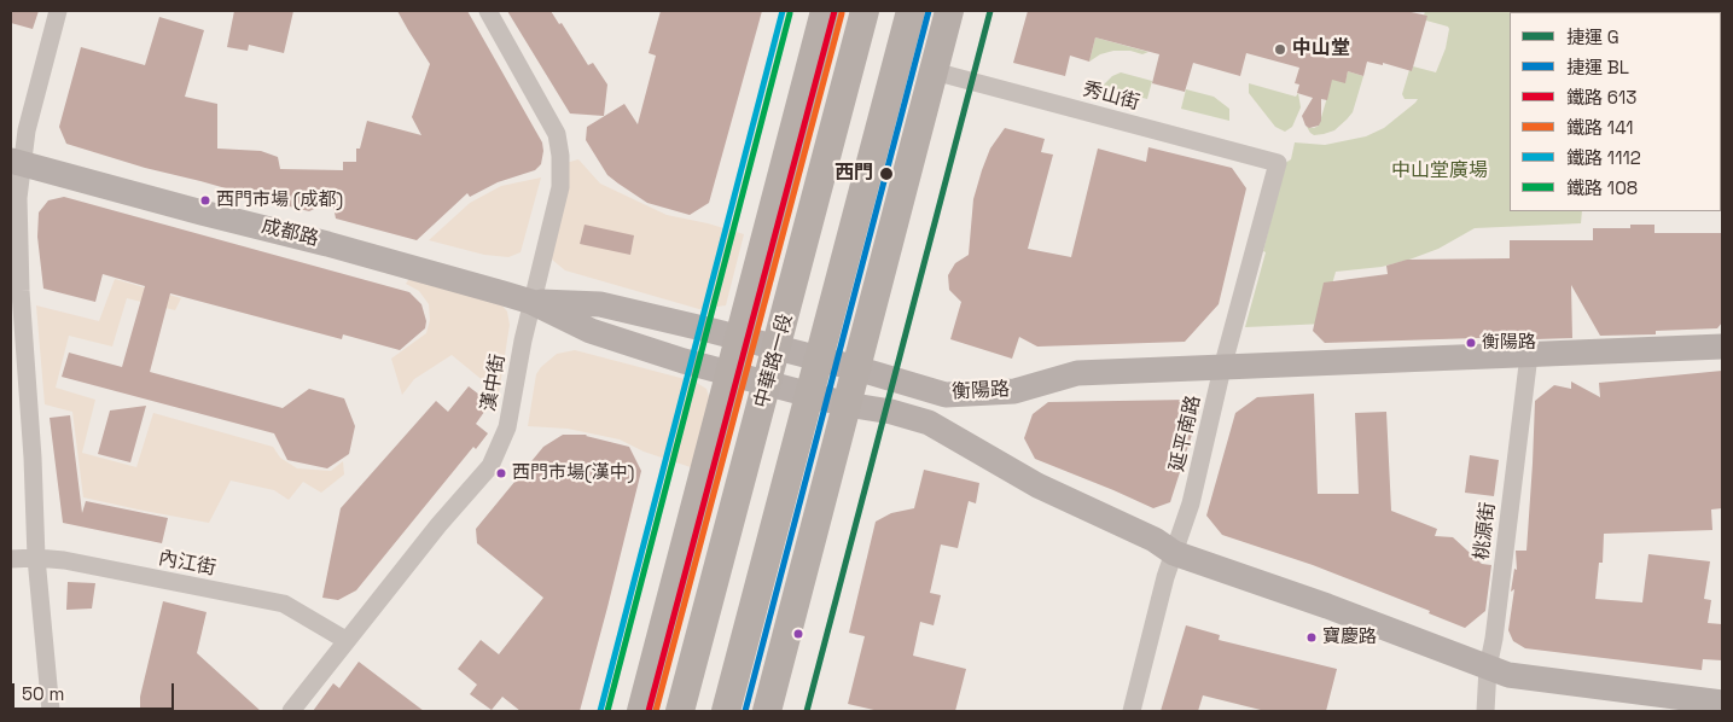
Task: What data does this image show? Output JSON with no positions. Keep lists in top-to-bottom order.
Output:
{
  "streets": {
    "main road": ["中華路一段"],
    "street": [
      "秀山街",
      "成都路",
      "漢中街",
      "衡陽路",
      "延平南路",
      "桃源街",
      "內江街"
    ]
  },
  "crossings": [
    ["秀山街", "延平南路"],
    ["成都路", "中華路一段"],
    ["成都路", "漢中街"],
    ["成都路", "衡陽路"],
    ["漢中街", "內江街"],
    ["衡陽路", "延平南路"],
    ["衡陽路", "桃源街"]
  ],
  "parks": ["中山堂廣場"],
  "places": [
    "中山堂",
    "西門",
    "西門市場 (成都)",
    "衡陽路",
    "西門市場(漢中)",
    "寶慶路"
  ],
  "lines": [
    "metro line G",
    "metro line BL",
    "rail line 613",
    "rail line 1112",
    "rail line 141",
    "rail line 108"
  ],
  "legend": [
    "捷運 G",
    "捷運 BL",
    "鐵路 613",
    "鐵路 141",
    "鐵路 1112",
    "鐵路 108"
  ],
  "scale_bar": "50 m"
}
